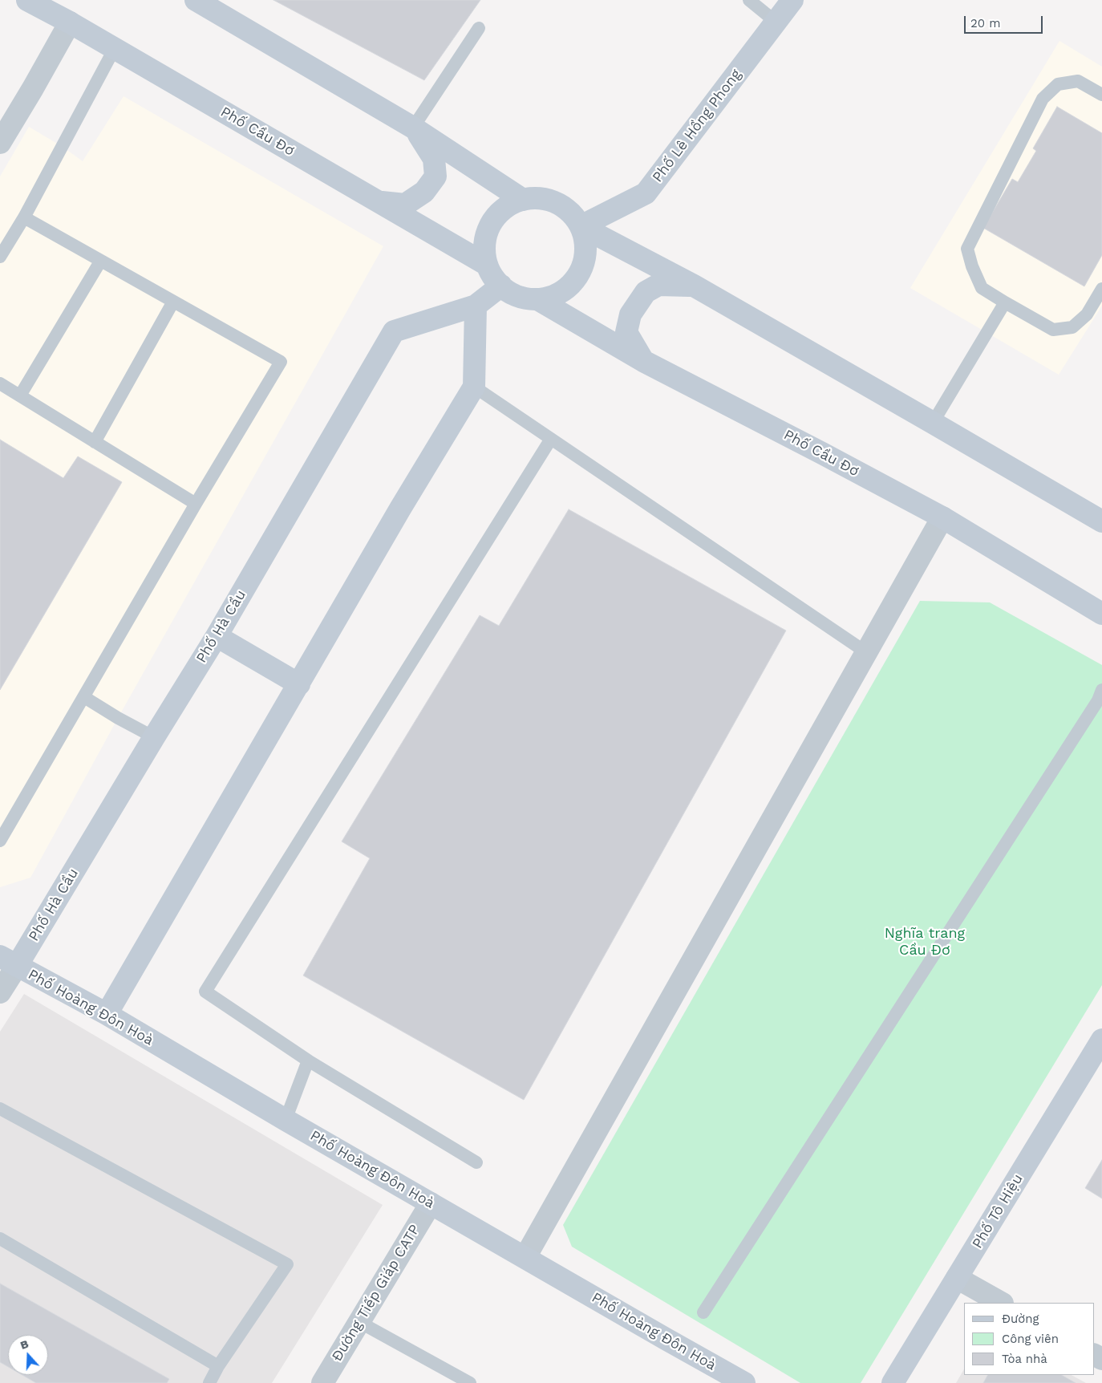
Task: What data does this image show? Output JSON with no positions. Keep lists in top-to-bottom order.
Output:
{
  "streets": {
    "street": [
      "Phố Lê Hồng Phong",
      "Phố Cầu Đơ",
      "Phố Hà Cầu",
      "Phố Hoàng Đôn Hoà",
      "Phố Tô Hiệu",
      "Đường Tiếp Giáp CATP"
    ]
  },
  "crossings": [
    ["Phố Lê Hồng Phong", "Phố Cầu Đơ"],
    ["Phố Lê Hồng Phong", "Phố Hà Cầu"],
    ["Phố Cầu Đơ", "Phố Hà Cầu"],
    ["Phố Hà Cầu", "Phố Hoàng Đôn Hoà"],
    ["Phố Hoàng Đôn Hoà", "Đường Tiếp Giáp CATP"]
  ],
  "parks": ["Nghĩa trang Cầu Đơ"],
  "legend": ["Đường", "Công viên", "Tòa nhà"],
  "scale_bar": "20 m",
  "north": "top"
}
